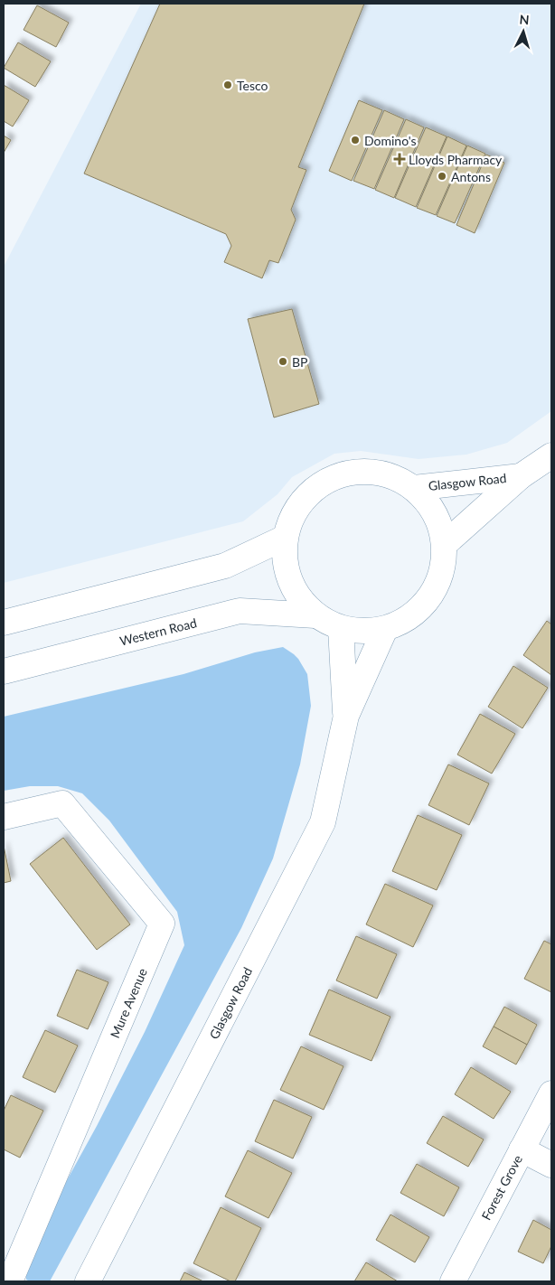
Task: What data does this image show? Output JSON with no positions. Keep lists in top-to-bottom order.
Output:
{
  "streets": {
    "main road": [
      "Glasgow Road",
      "Western Road",
      "Mure Avenue",
      "Forest Grove"
    ]
  },
  "crossings": [
    ["Glasgow Road", "Western Road"]
  ],
  "places": {
    "other": [
      "Tesco",
      "Domino's",
      "Antons",
      "BP"
    ],
    "health": ["Lloyds Pharmacy"]
  },
  "north": "top"
}
